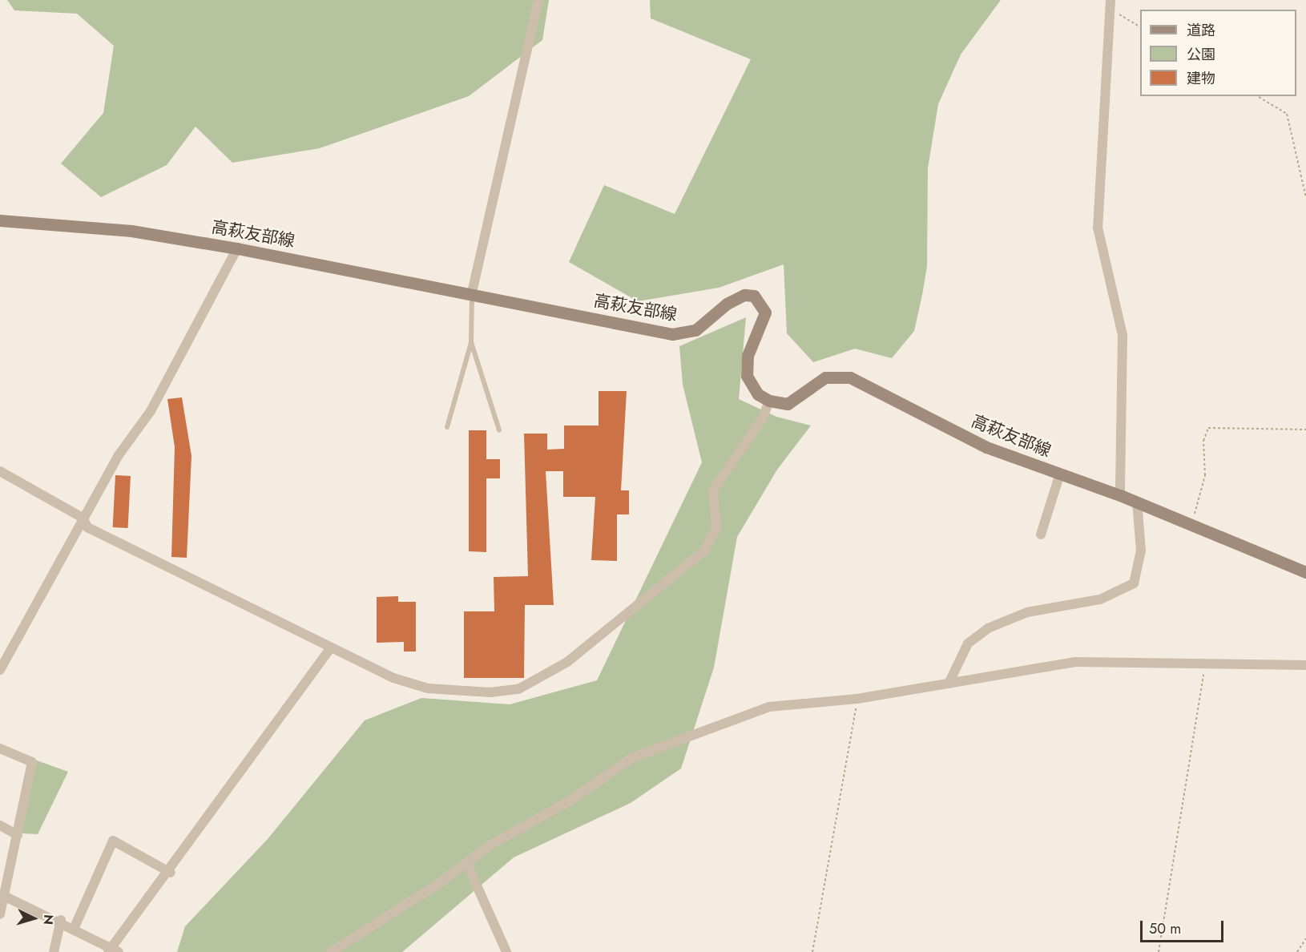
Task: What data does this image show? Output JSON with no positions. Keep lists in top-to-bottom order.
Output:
{
  "streets": {
    "main road": ["高萩友部線"]
  },
  "legend": ["道路", "公園", "建物"],
  "scale_bar": "50 m",
  "north": "right"
}
